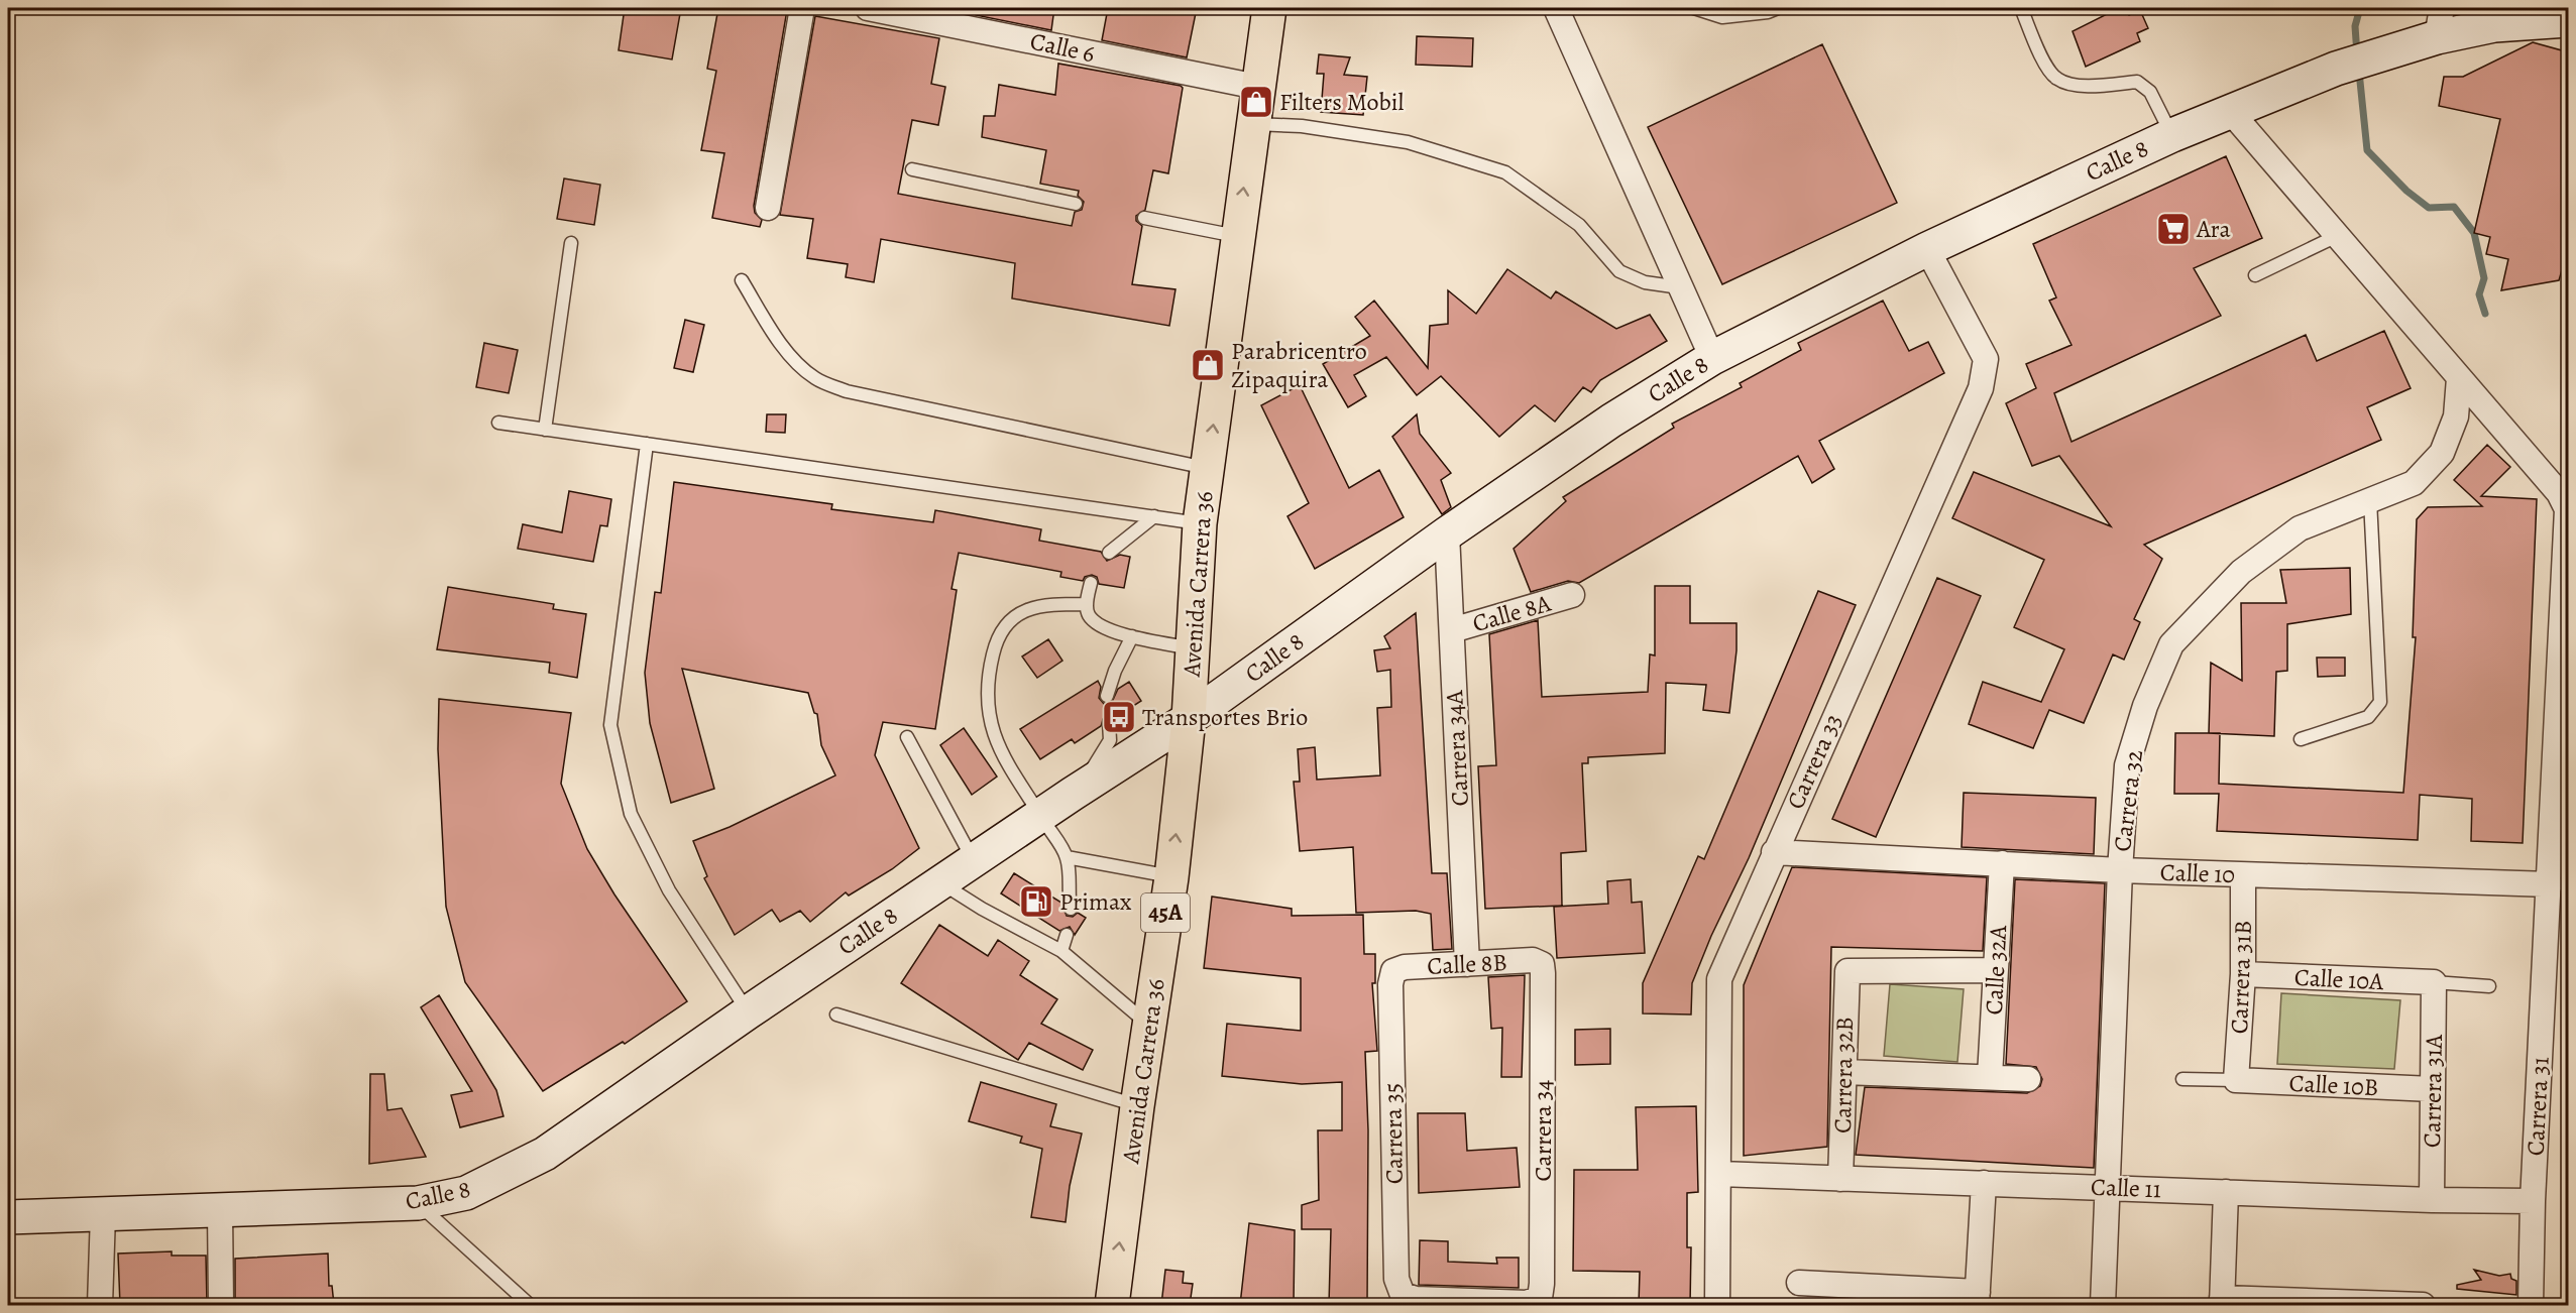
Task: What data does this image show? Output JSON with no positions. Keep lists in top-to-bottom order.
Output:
{
  "streets": {
    "main road": ["Calle 8", "Avenida Carrera 36", "45A"],
    "street": [
      "Calle 6",
      "Calle 8A",
      "Carrera 34A",
      "Carrera 33",
      "Carrera 32",
      "Calle 10",
      "Calle 8B",
      "Calle 32A",
      "Carrera 31B",
      "Calle 10A",
      "Carrera 32B",
      "Calle 10B",
      "Carrera 31A",
      "Carrera 31",
      "Carrera 34",
      "Carrera 35",
      "Calle 11"
    ]
  },
  "crossings": [
    ["Calle 6", "Avenida Carrera 36"],
    ["Calle 8", "Avenida Carrera 36"],
    ["Calle 8", "Carrera 34A"],
    ["Calle 8", "Carrera 33"],
    ["Calle 8A", "Carrera 34A"],
    ["Carrera 34A", "Calle 8B"],
    ["Carrera 33", "Calle 10"],
    ["Carrera 33", "Calle 11"],
    ["Carrera 32", "Calle 10"],
    ["Carrera 32", "Calle 11"],
    ["Calle 10", "Calle 32A"],
    ["Calle 10", "Carrera 31B"],
    ["Calle 10", "Carrera 31"],
    ["Calle 8B", "Carrera 34"],
    ["Calle 8B", "Carrera 35"],
    ["Calle 32A", "Carrera 32B"],
    ["Carrera 31B", "Calle 10A"],
    ["Carrera 31B", "Calle 10B"],
    ["Calle 10A", "Carrera 31A"],
    ["Carrera 32B", "Calle 11"],
    ["Calle 10B", "Carrera 31A"],
    ["Carrera 31A", "Calle 11"],
    ["Carrera 31", "Calle 11"],
    ["Carrera 34", "Carrera 35"]
  ],
  "one_way": ["Avenida Carrera 36"],
  "places": {
    "shop": ["Filters Mobil", "Parabricentro Zipaquira"],
    "supermarket": ["Ara"],
    "bus stop": ["Transportes Brio"],
    "fuel station": ["Primax"]
  }
}
